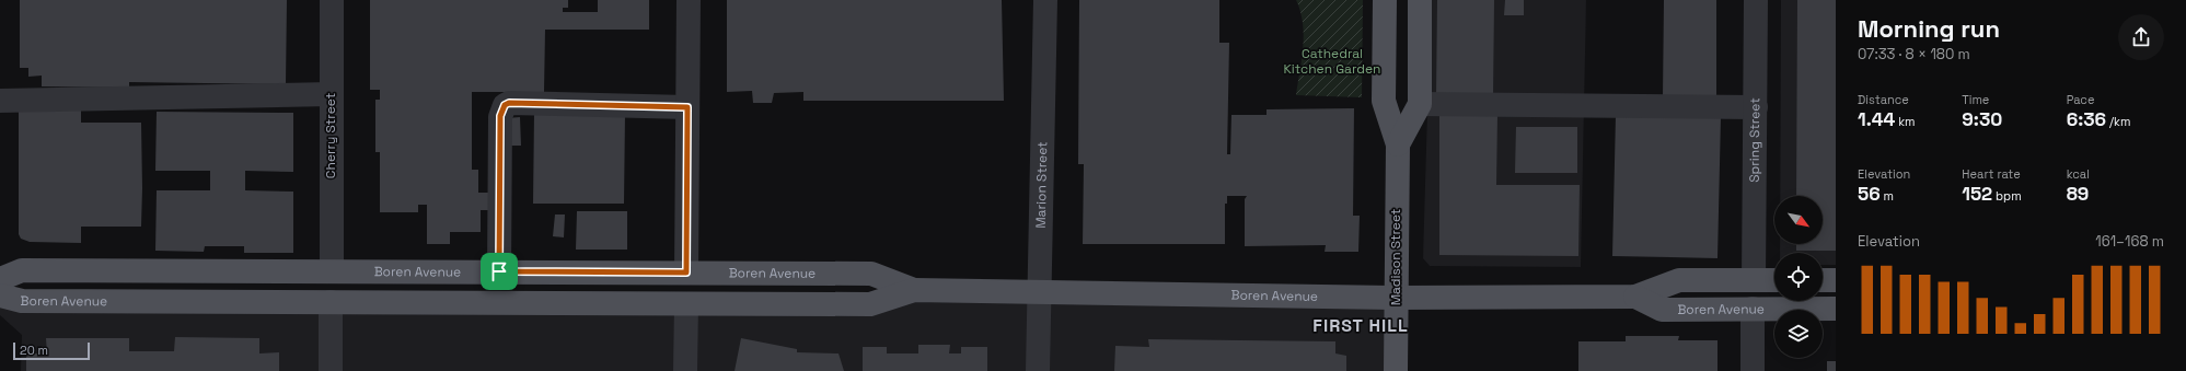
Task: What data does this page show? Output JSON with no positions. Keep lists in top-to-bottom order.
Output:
{
  "streets": {
    "main road": ["Madison Street", "Boren Avenue"],
    "street": ["Cherry Street", "Spring Street", "Marion Street"]
  },
  "crossings": [
    ["Cherry Street", "Boren Avenue"],
    ["Spring Street", "Boren Avenue"],
    ["Marion Street", "Boren Avenue"],
    ["Madison Street", "Boren Avenue"]
  ],
  "districts": ["FIRST HILL"],
  "parks": ["Cathedral Kitchen Garden"],
  "scale_bar": "20 m",
  "north": "bottom right",
  "page": {
    "heading": ["Morning run", "07:33 · 8 × 180 m"],
    "stats": [
      ["Distance", "1.44 km"],
      ["Time", "9:30"],
      ["Pace", "6:36 /km"],
      ["Elevation", "56 m"],
      ["Heart rate", "152 bpm"],
      ["kcal", "89"]
    ],
    "chart": ["Elevation", "161–168 m"],
    "scale": "20 m"
  }
}
